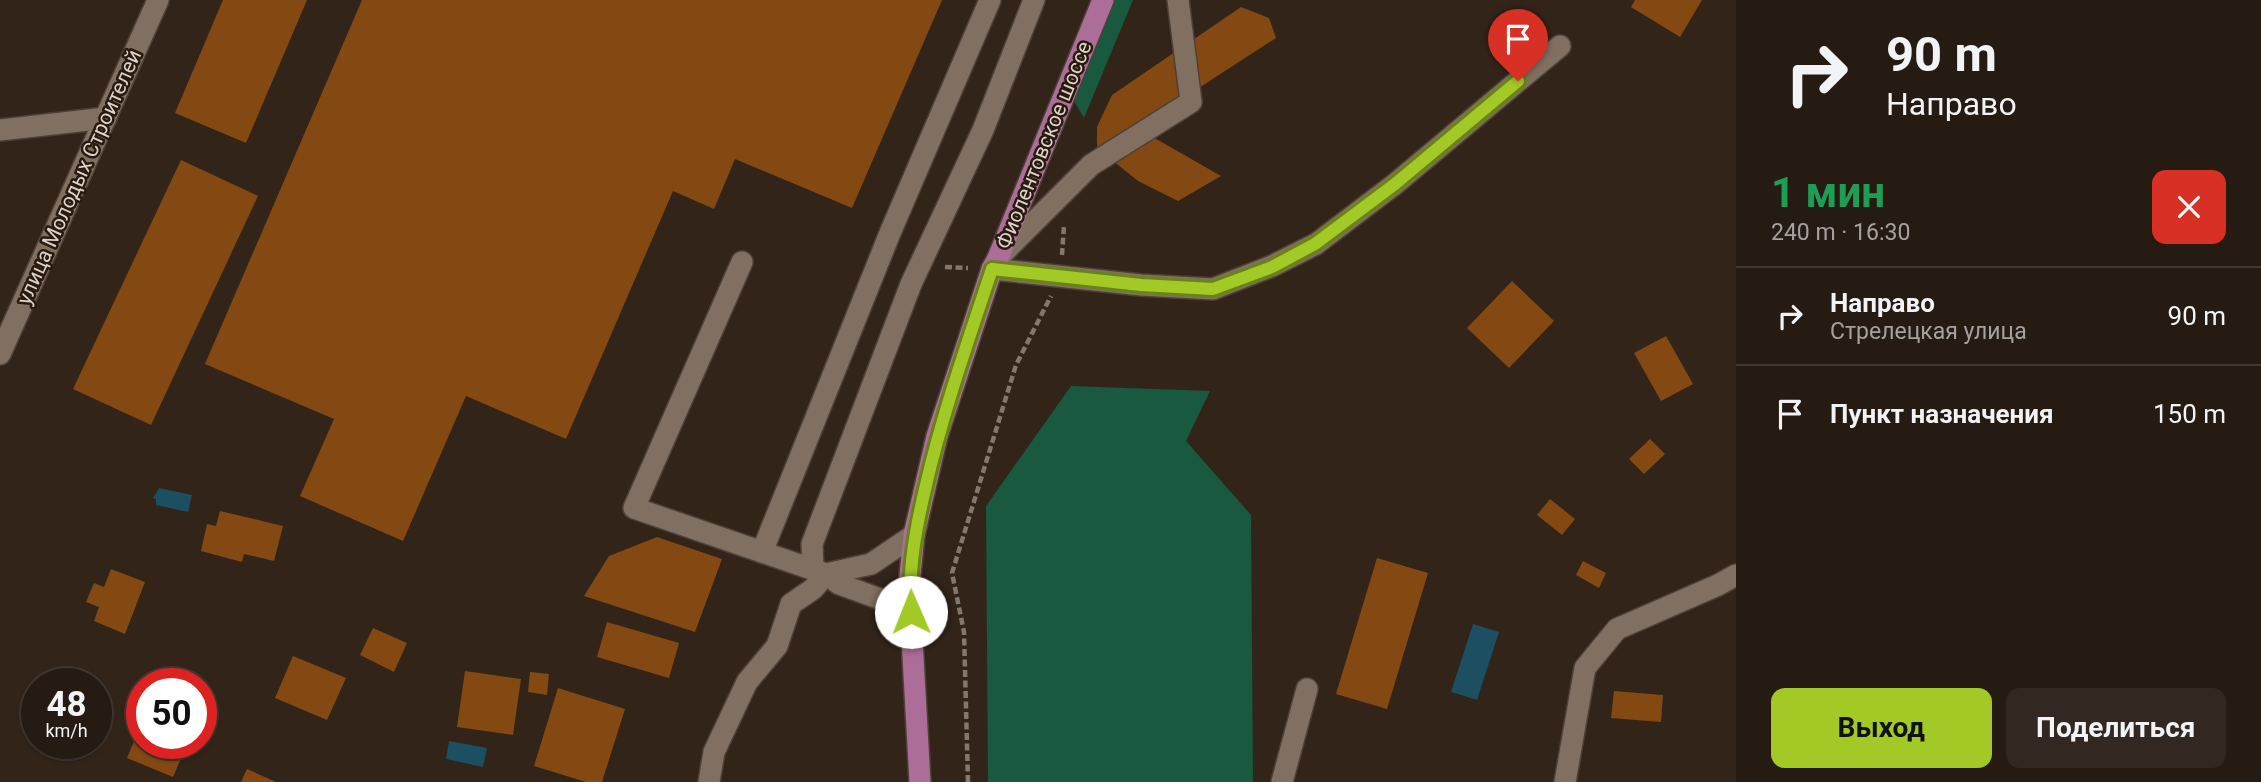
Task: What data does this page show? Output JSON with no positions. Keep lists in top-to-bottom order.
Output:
{
  "streets": {
    "main road": ["Фиолентовское шоссе"],
    "street": ["улица Молодых Строителей"]
  },
  "page": {
    "turn": ["90 m", "Направо"],
    "heading": ["1 мин", "240 m · 16:30"],
    "list": [
      {
        "name": "Направо",
        "note": "Стрелецкая улица",
        "value": "90 m"
      },
      {
        "name": "Пункт назначения",
        "value": "150 m"
      }
    ],
    "speed": "48 km/h",
    "limit": "50",
    "buttons": ["Выход", "Поделиться"]
  }
}
